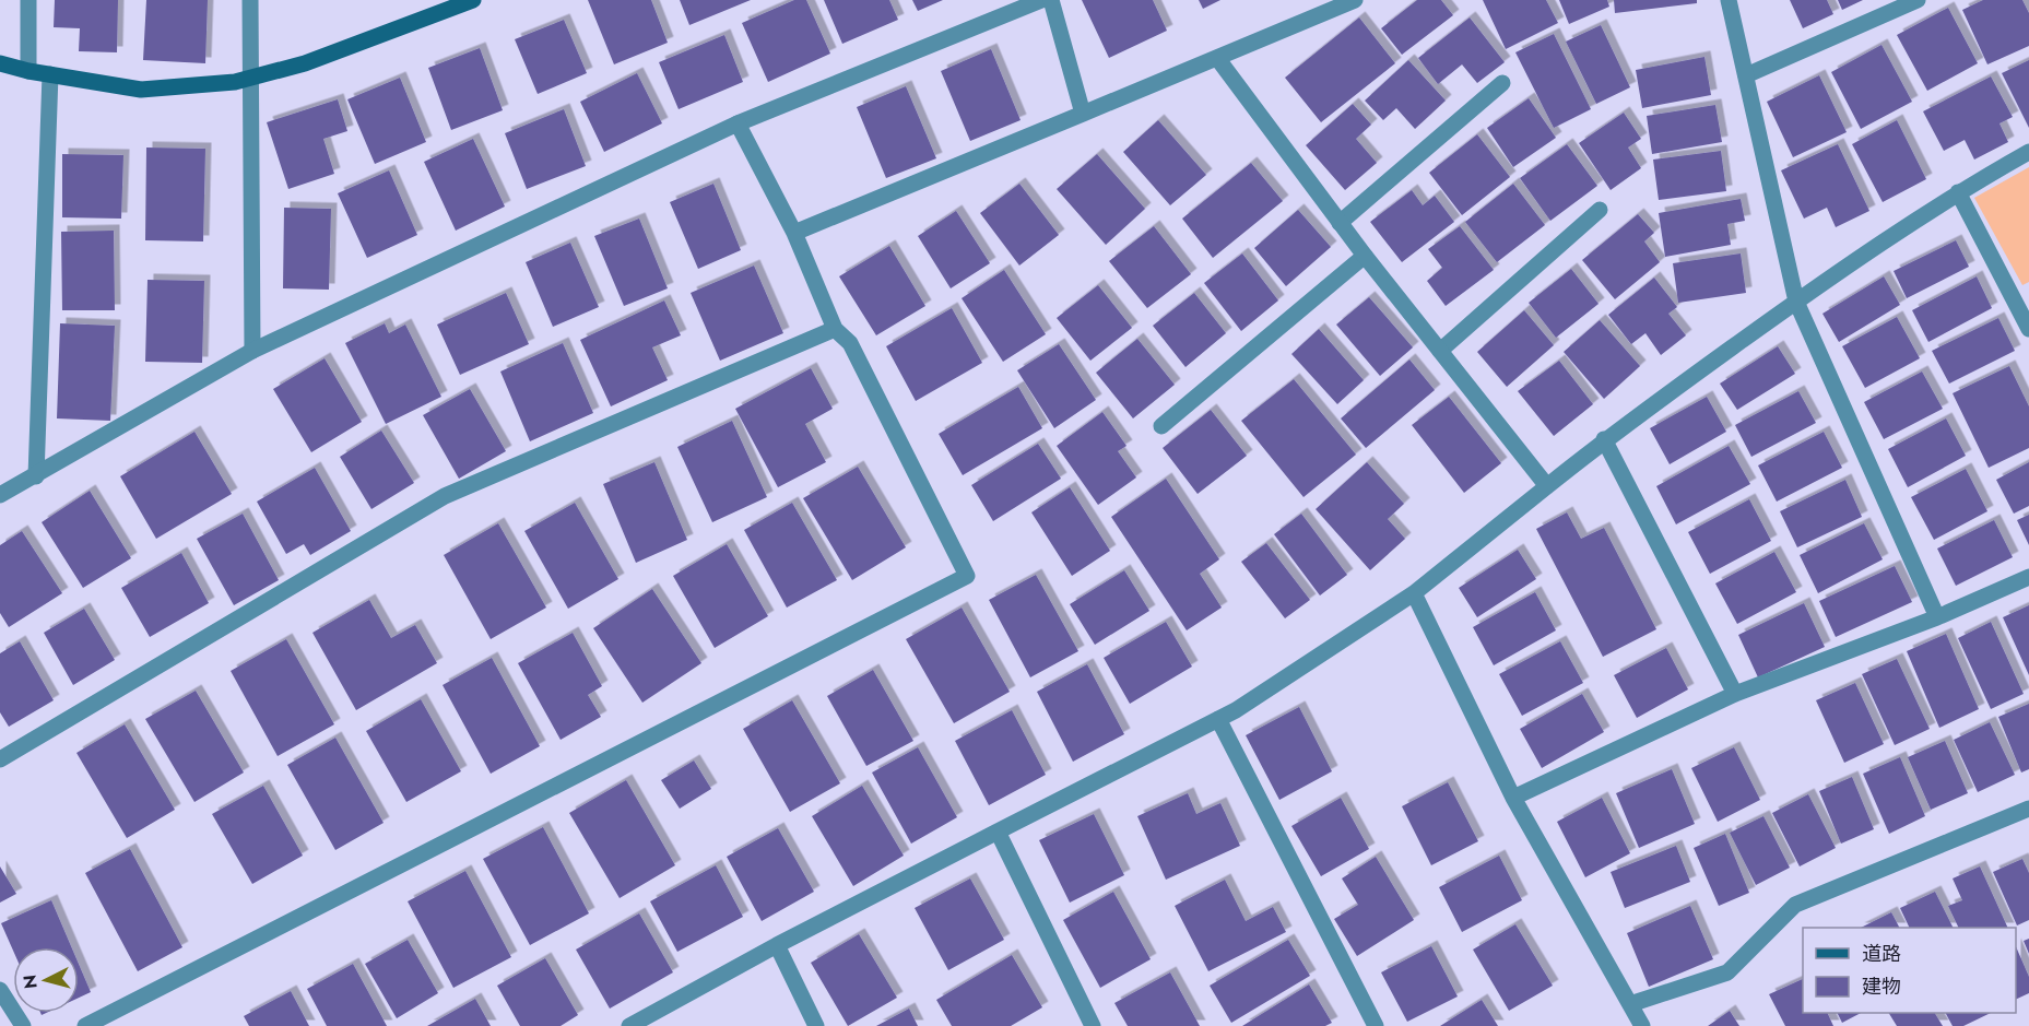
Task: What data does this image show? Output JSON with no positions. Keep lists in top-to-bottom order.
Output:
{
  "legend": ["道路", "建物"],
  "north": "left"
}
